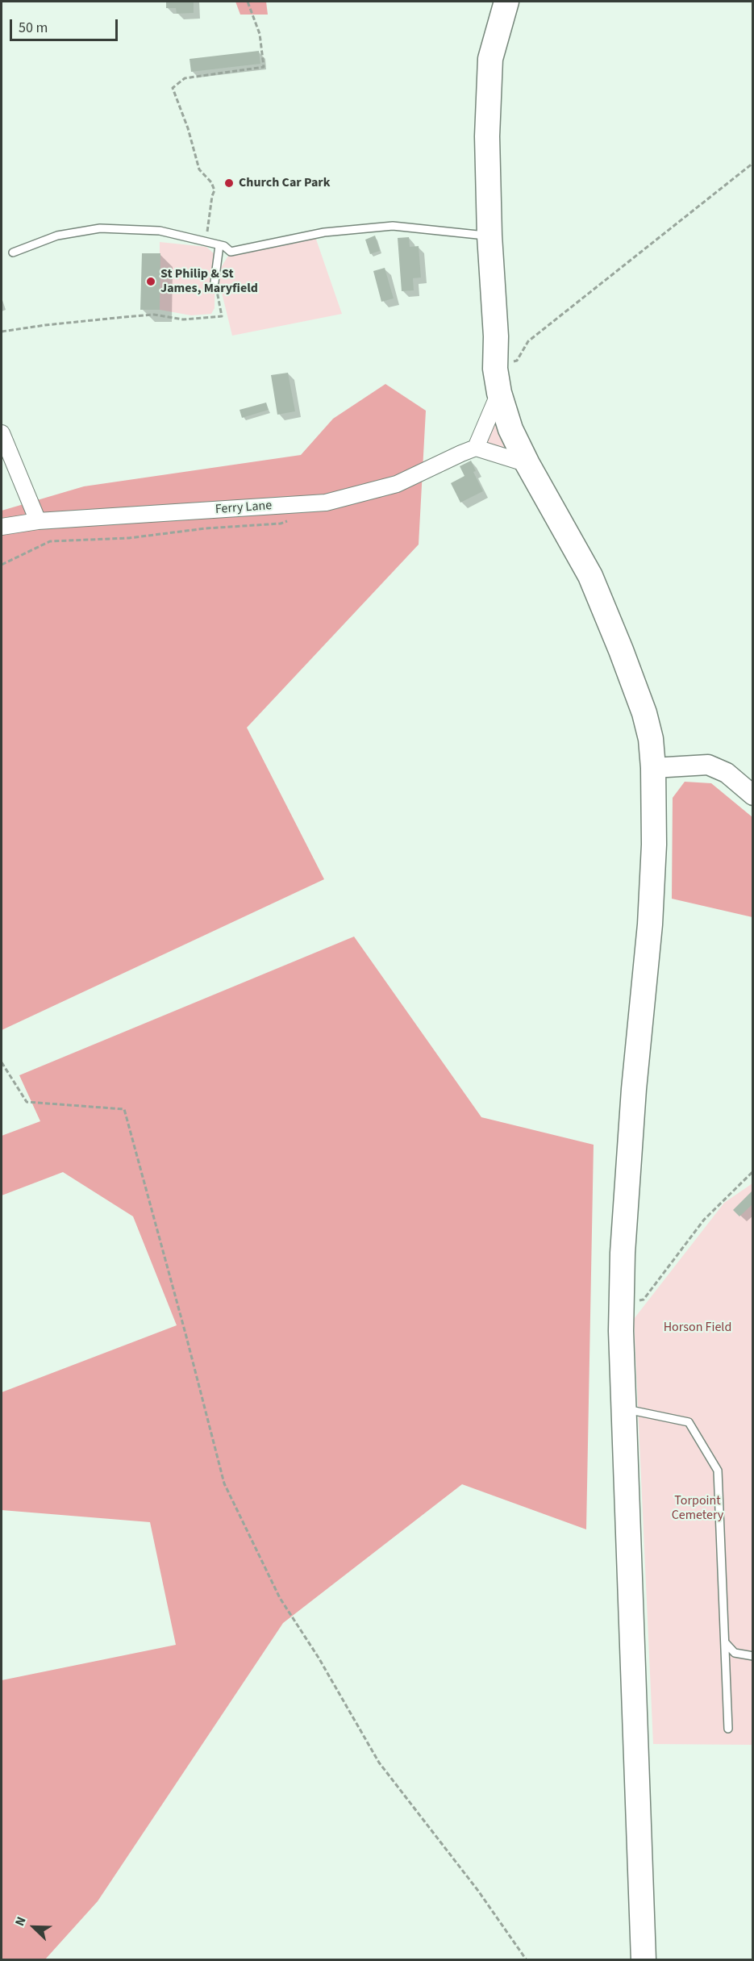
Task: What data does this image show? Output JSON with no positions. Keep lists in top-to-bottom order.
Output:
{
  "streets": {
    "street": ["Ferry Lane"]
  },
  "parks": ["Horson Field", "Torpoint Cemetery"],
  "places": ["Church Car Park", "St Philip & St James, Maryfield"],
  "scale_bar": "50 m",
  "north": "top left"
}
